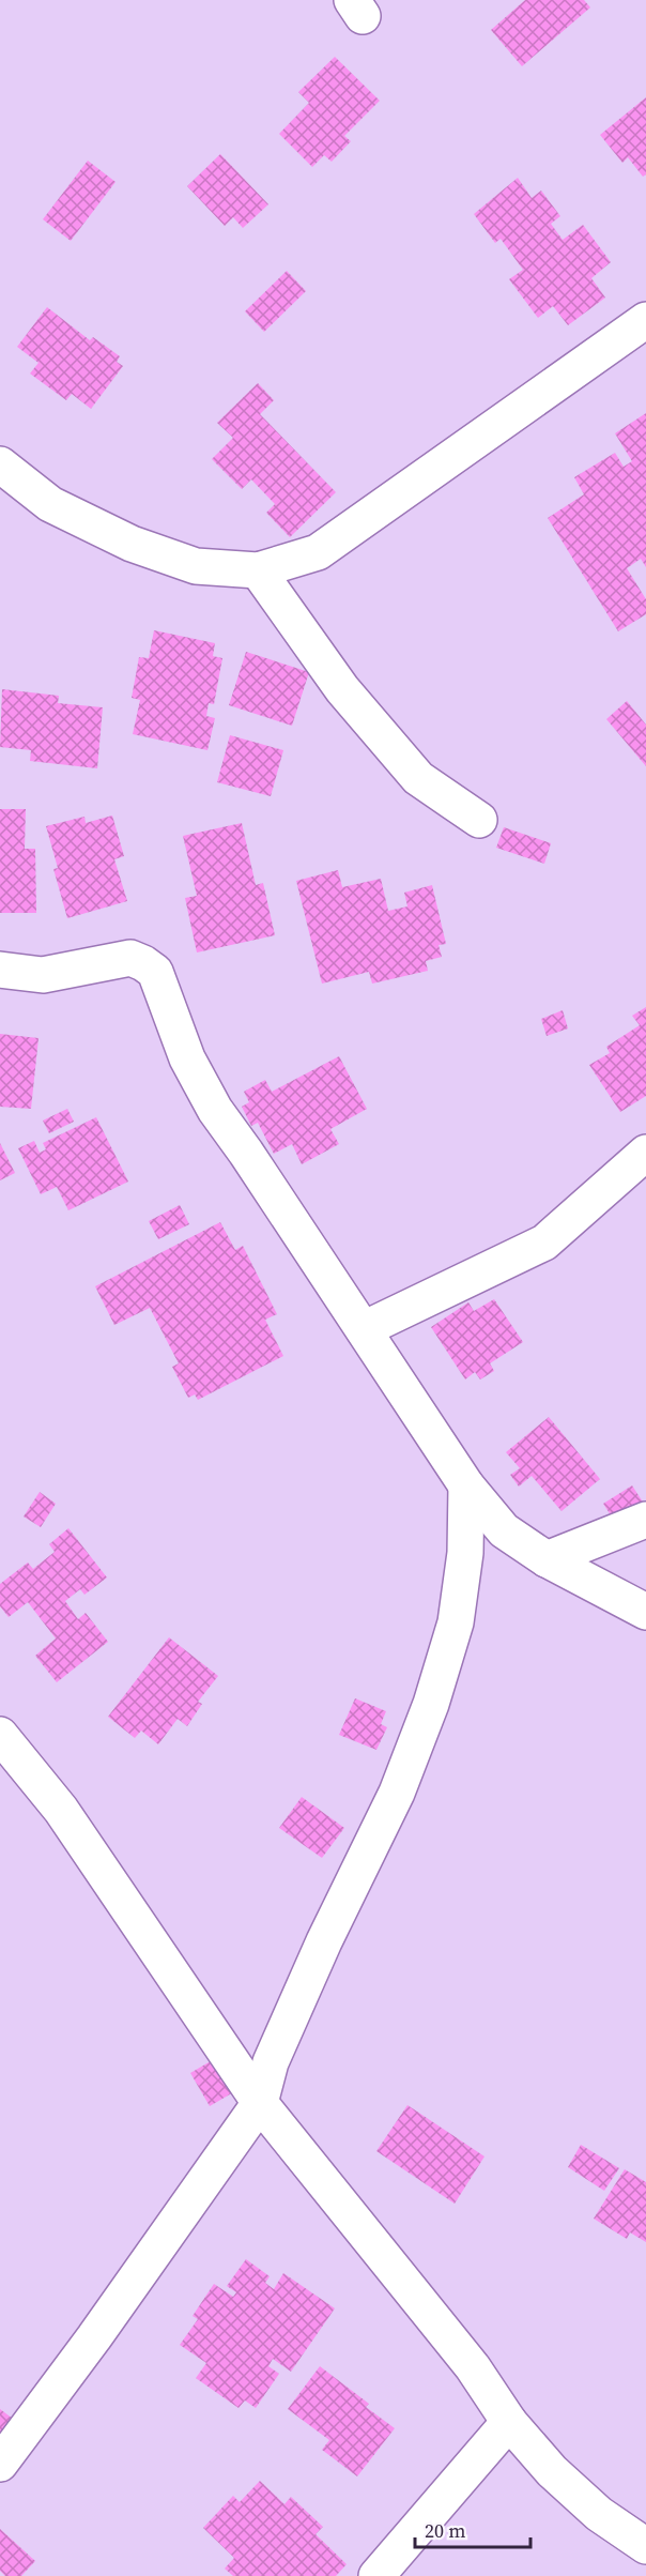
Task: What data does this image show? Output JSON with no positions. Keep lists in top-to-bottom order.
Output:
{
  "scale_bar": "20 m"
}
